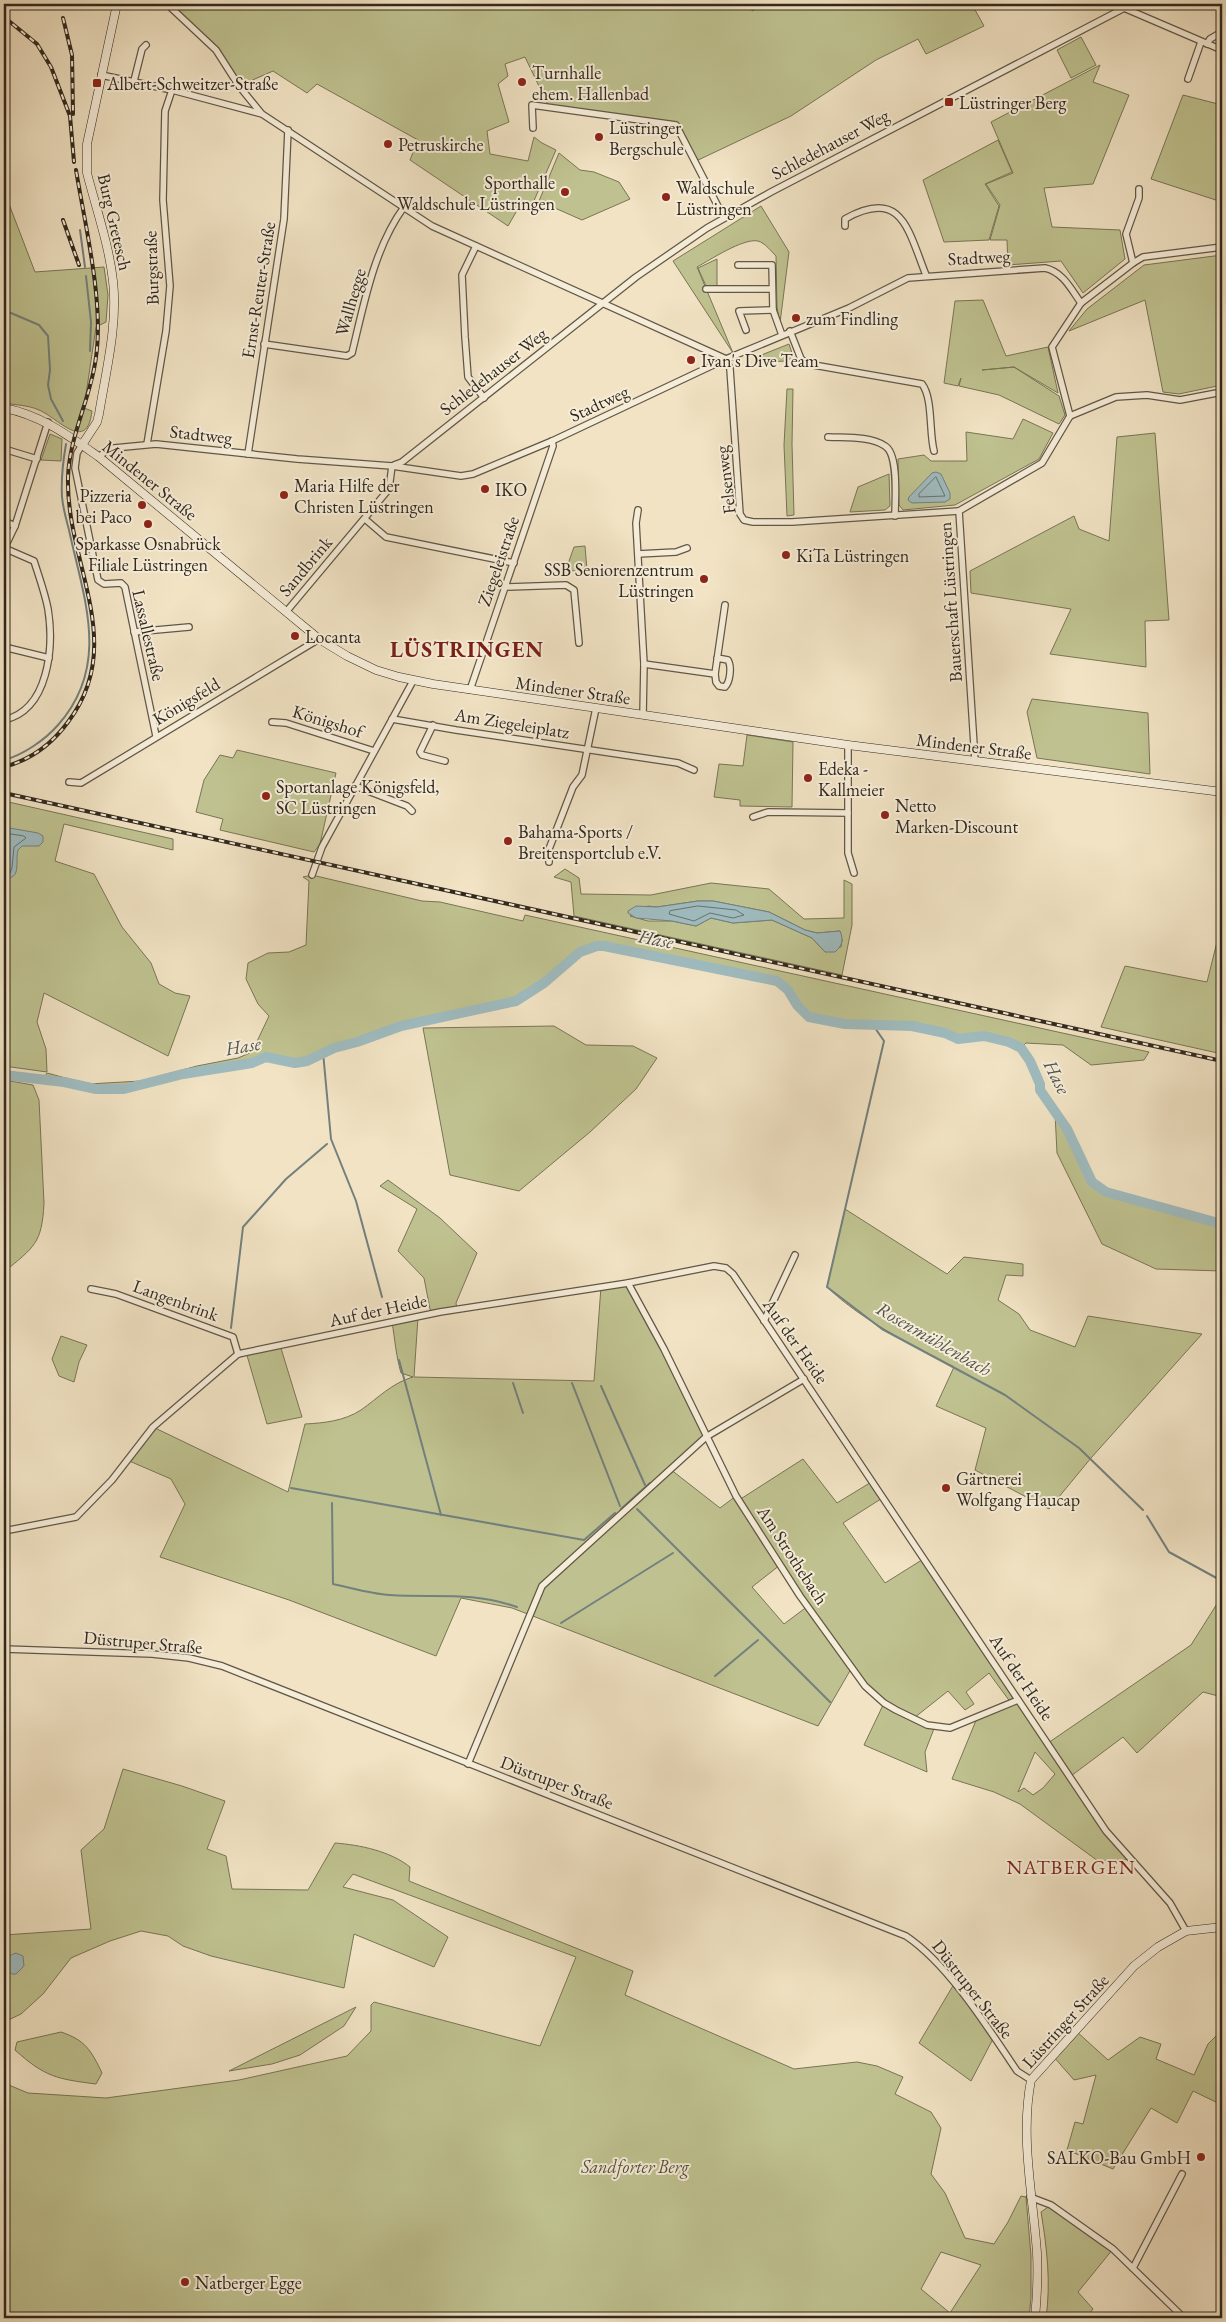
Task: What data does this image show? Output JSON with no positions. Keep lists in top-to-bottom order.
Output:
{
  "streets": {
    "main road": ["Burg Gretesch", "Mindener Straße", "Lüstringer Straße"],
    "street": [
      "Schledehauser Weg",
      "Stadtweg",
      "Burgstraße",
      "Ernst-Reuter-Straße",
      "Wallhegge",
      "Felsenweg",
      "Ziegeleistraße",
      "Sandbrink",
      "Bauerschaft Lüstringen",
      "Lassallestraße",
      "Königsfeld",
      "Königshof",
      "Am Ziegeleiplatz",
      "Langenbrink",
      "Auf der Heide",
      "Am Strothebach",
      "Düstruper Straße"
    ]
  },
  "crossings": [
    ["Schledehauser Weg", "Stadtweg"],
    ["Schledehauser Weg", "Sandbrink"],
    ["Burg Gretesch", "Mindener Straße"],
    ["Burg Gretesch", "Lassallestraße"],
    ["Stadtweg", "Burgstraße"],
    ["Stadtweg", "Ernst-Reuter-Straße"],
    ["Stadtweg", "Mindener Straße"],
    ["Stadtweg", "Felsenweg"],
    ["Stadtweg", "Ziegeleistraße"],
    ["Stadtweg", "Sandbrink"],
    ["Ernst-Reuter-Straße", "Wallhegge"],
    ["Mindener Straße", "Ziegeleistraße"],
    ["Mindener Straße", "Sandbrink"],
    ["Mindener Straße", "Bauerschaft Lüstringen"],
    ["Mindener Straße", "Lassallestraße"],
    ["Mindener Straße", "Königsfeld"],
    ["Felsenweg", "Bauerschaft Lüstringen"],
    ["Lassallestraße", "Königsfeld"],
    ["Langenbrink", "Auf der Heide"],
    ["Auf der Heide", "Am Strothebach"],
    ["Auf der Heide", "Lüstringer Straße"],
    ["Düstruper Straße", "Lüstringer Straße"]
  ],
  "districts": ["LÜSTRINGEN", "NATBERGEN"],
  "water": ["Hase", "Rosenmühlenbach"],
  "parks": ["Sandforter Berg"],
  "places": {
    "other": [
      "Turnhalle ehem. Hallenbad",
      "Lüstringer Bergschule",
      "Petruskirche",
      "Sporthalle Waldschule Lüstringen",
      "Waldschule Lüstringen",
      "zum Findling",
      "Ivan's Dive Team",
      "IKO",
      "Maria Hilfe der Christen Lüstringen",
      "Pizzeria bei Paco",
      "Sparkasse Osnabrück Filiale Lüstringen",
      "KiTa Lüstringen",
      "SSB Seniorenzentrum Lüstringen",
      "Locanta",
      "Edeka - Kallmeier",
      "Sportanlage Königsfeld, SC Lüstringen",
      "Netto Marken-Discount",
      "Bahama-Sports / Breitensportclub e.V.",
      "Gärtnerei Wolfgang Haucap",
      "SALKO-Bau GmbH",
      "Natberger Egge"
    ],
    "transit": ["Albert-Schweitzer-Straße", "Lüstringer Berg"]
  }
}
